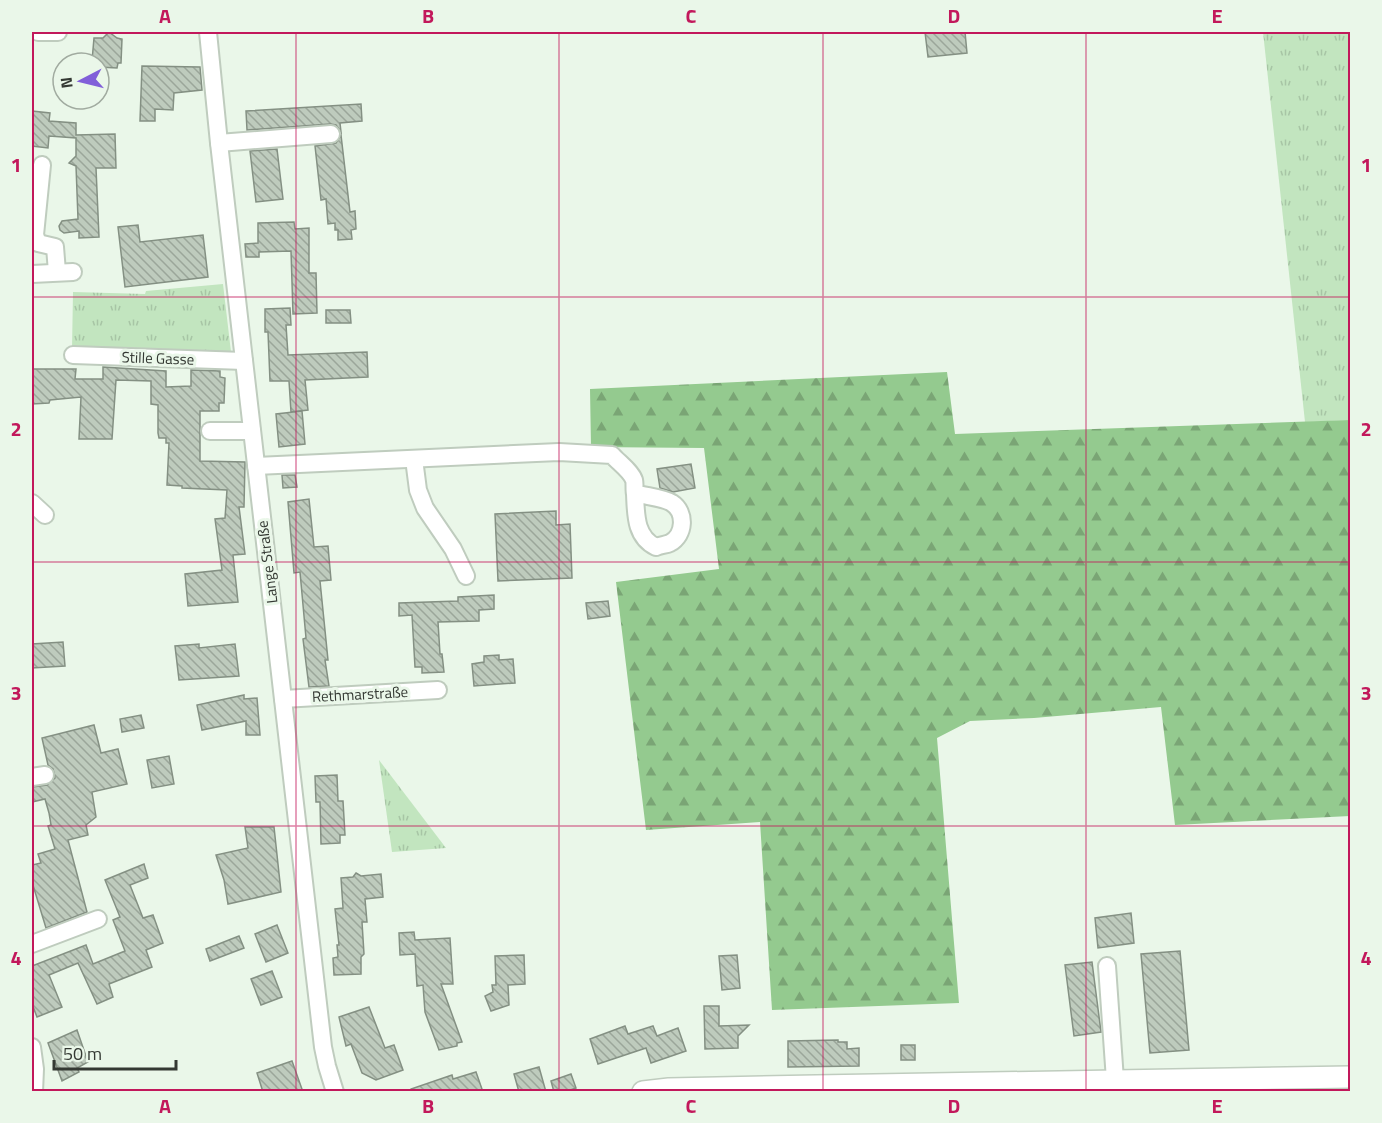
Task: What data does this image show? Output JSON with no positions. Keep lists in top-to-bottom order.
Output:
{
  "streets": {
    "street": ["Stille Gasse", "Lange Straße", "Rethmarstraße"]
  },
  "crossings": [
    ["Stille Gasse", "Lange Straße"],
    ["Lange Straße", "Rethmarstraße"]
  ],
  "scale_bar": "50 m",
  "north": "left",
  "grid": {
    "columns": [
      "A",
      "B",
      "C",
      "D",
      "E"
    ],
    "rows": [
      "1",
      "2",
      "3",
      "4"
    ]
  }
}
